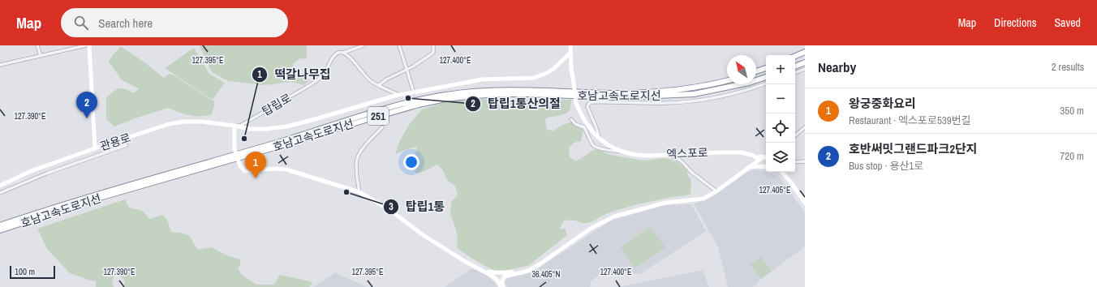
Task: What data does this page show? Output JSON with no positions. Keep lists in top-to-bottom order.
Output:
{
  "streets": {
    "highway": ["호남고속도로지선", "251"],
    "main road": ["탑립로", "관용로", "엑스포로"]
  },
  "crossings": [
    ["탑립로", "관용로"],
    ["탑립로", "엑스포로"]
  ],
  "places": ["탑립1통산의절", "떡갈나무집", "탑립1통"],
  "scale_bar": "100 m",
  "north": "top left",
  "page": {
    "header": "Map",
    "search": "Search here",
    "nav": ["Map", "Directions", "Saved"],
    "heading": ["Nearby", "2 results"],
    "map_buttons": ["+", "−"],
    "list": [
      {
        "mark": "1",
        "name": "왕궁중화요리",
        "note": "Restaurant · 엑스포로539번길",
        "value": "350 m"
      },
      {
        "mark": "2",
        "name": "호반써밋그랜드파크2단지",
        "note": "Bus stop · 용산1로",
        "value": "720 m"
      }
    ],
    "pins": ["2", "1"],
    "scale": "100 m"
  },
  "coordinates": [
    "127.395°E",
    "127.400°E",
    "127.390°E",
    "127.405°E",
    "36.405°N"
  ]
}
